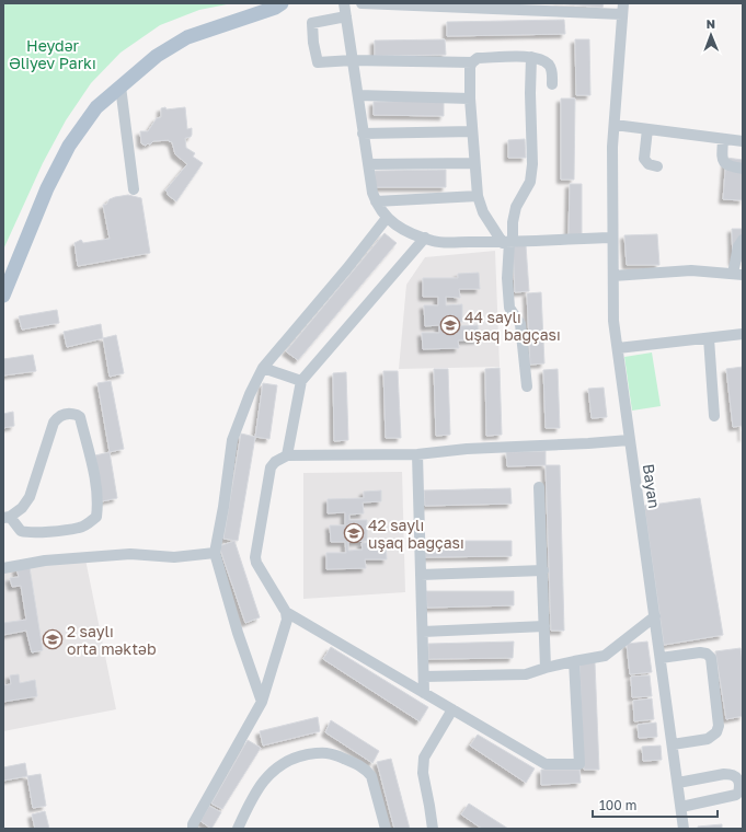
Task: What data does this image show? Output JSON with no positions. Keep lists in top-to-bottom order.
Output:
{
  "streets": {
    "street": ["Bayan"]
  },
  "parks": ["Heydər Əliyev Parkı"],
  "places": {
    "school or university": ["44 saylı uşaq bağçası", "42 saylı uşaq bağçası", "2 saylı orta məktəb"]
  },
  "scale_bar": "100 m",
  "north": "top"
}
